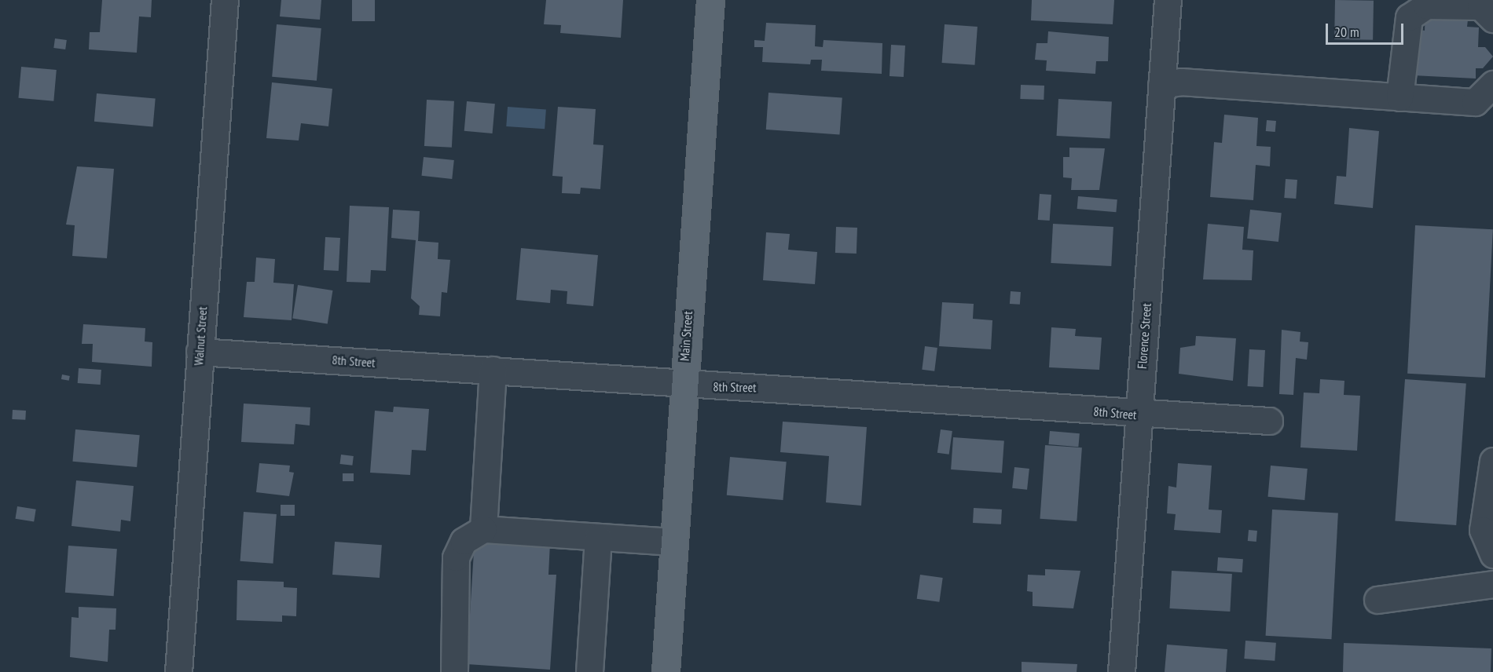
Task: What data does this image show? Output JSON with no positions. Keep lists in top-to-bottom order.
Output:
{
  "streets": {
    "main road": ["Main Street"],
    "street": ["Walnut Street", "Florence Street", "8th Street"]
  },
  "crossings": [
    ["Walnut Street", "8th Street"],
    ["Main Street", "8th Street"],
    ["Florence Street", "8th Street"]
  ],
  "scale_bar": "20 m"
}
